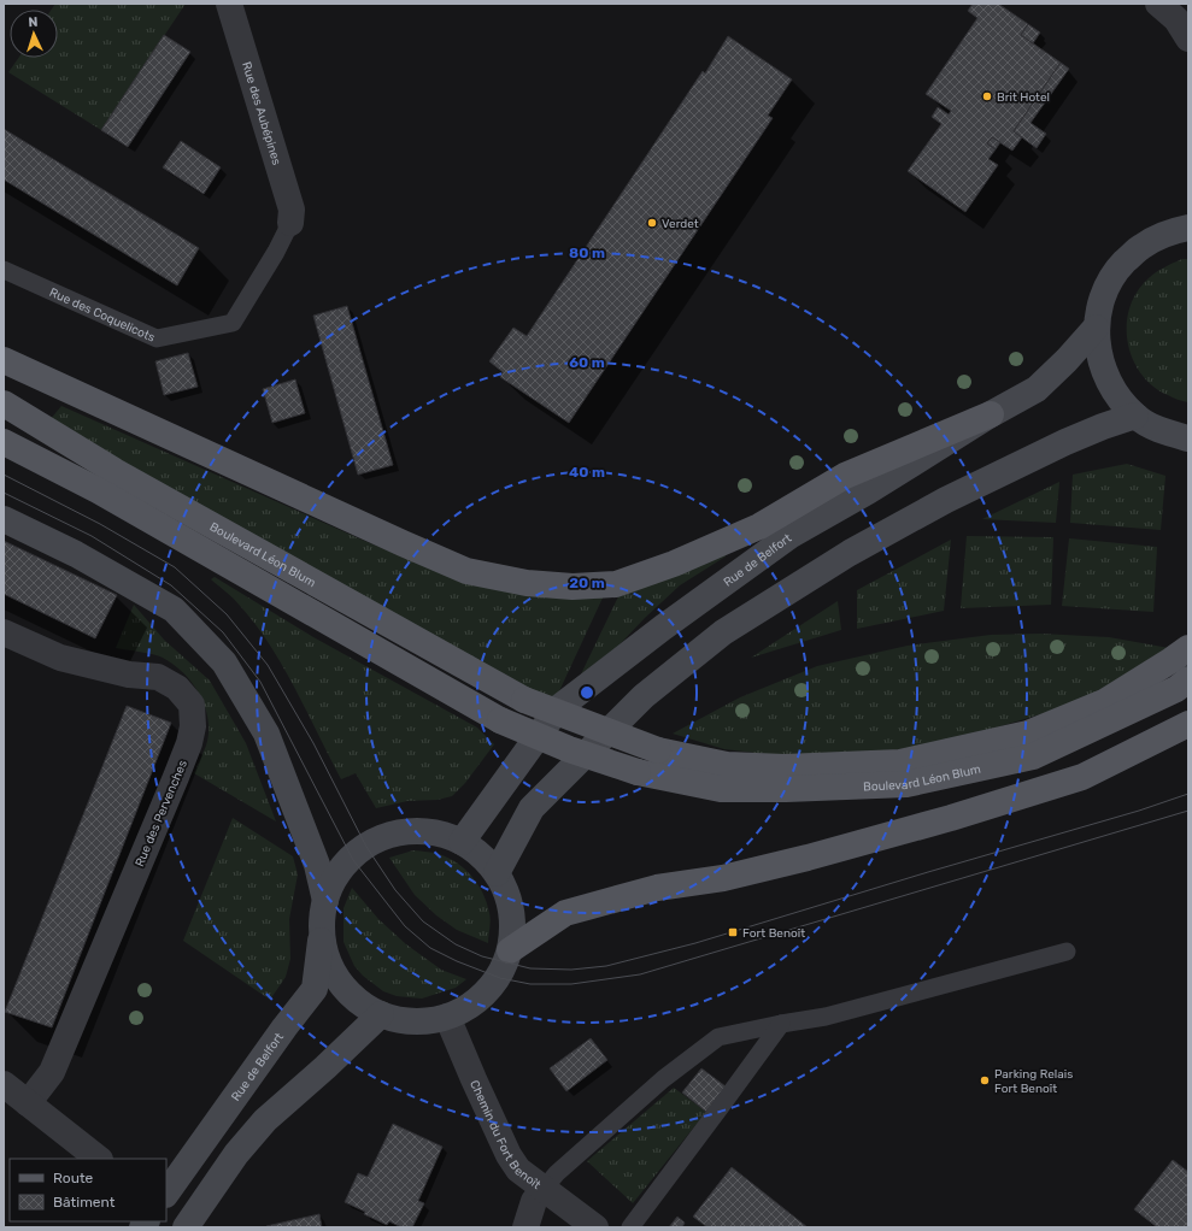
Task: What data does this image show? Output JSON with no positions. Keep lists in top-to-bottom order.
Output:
{
  "streets": {
    "main road": ["Boulevard Léon Blum", "Rue de Belfort"],
    "street": ["Rue des Aubépines", "Rue des Pervenches", "Chemin du Fort Benoît"],
    "lane": ["Rue des Coquelicots"]
  },
  "crossings": [
    ["Rue des Aubépines", "Rue des Coquelicots"]
  ],
  "places": {
    "other": ["Brit Hotel", "Verdet", "Parking Relais Fort Benoît"],
    "transit": ["Fort Benoît"]
  },
  "legend": ["Route", "Bâtiment"],
  "north": "top",
  "rings": [
    "80 m",
    "60 m",
    "40 m",
    "20 m"
  ]
}
